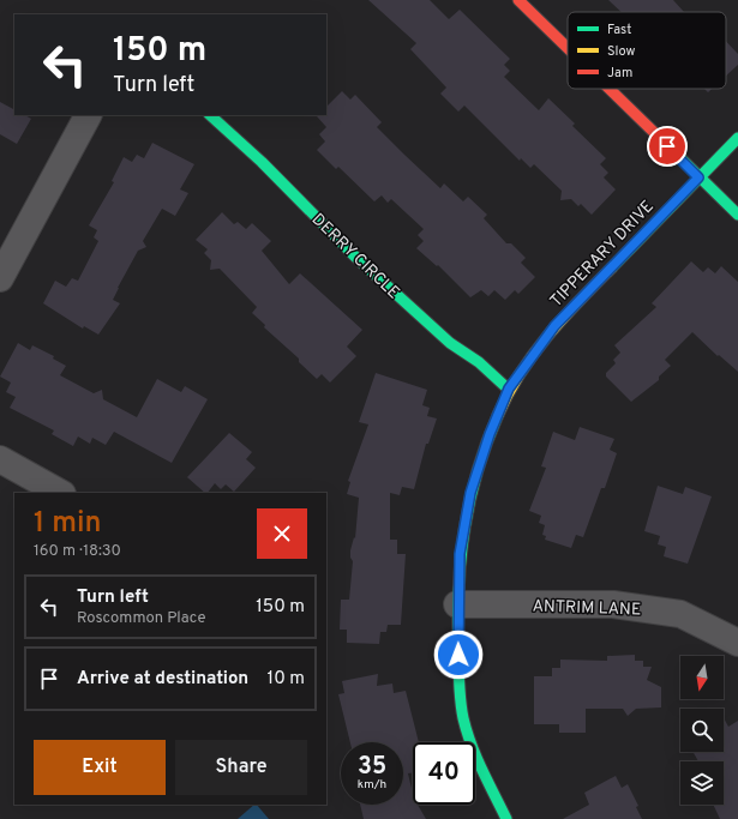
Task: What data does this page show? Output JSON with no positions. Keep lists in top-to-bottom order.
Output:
{
  "streets": {
    "street": ["TIPPERARY DRIVE", "DERRY CIRCLE", "ANTRIM LANE"]
  },
  "crossings": [
    ["TIPPERARY DRIVE", "DERRY CIRCLE"],
    ["TIPPERARY DRIVE", "ANTRIM LANE"]
  ],
  "legend": ["Fast", "Slow", "Jam"],
  "north": "bottom",
  "page": {
    "turn": ["150 m", "Turn left"],
    "heading": ["1 min", "160 m · 18:30"],
    "list": [
      {
        "name": "Turn left",
        "note": "Roscommon Place",
        "value": "150 m"
      },
      {
        "name": "Arrive at destination",
        "value": "10 m"
      }
    ],
    "buttons": ["Exit", "Share"],
    "speed": "35 km/h",
    "limit": "40"
  }
}
